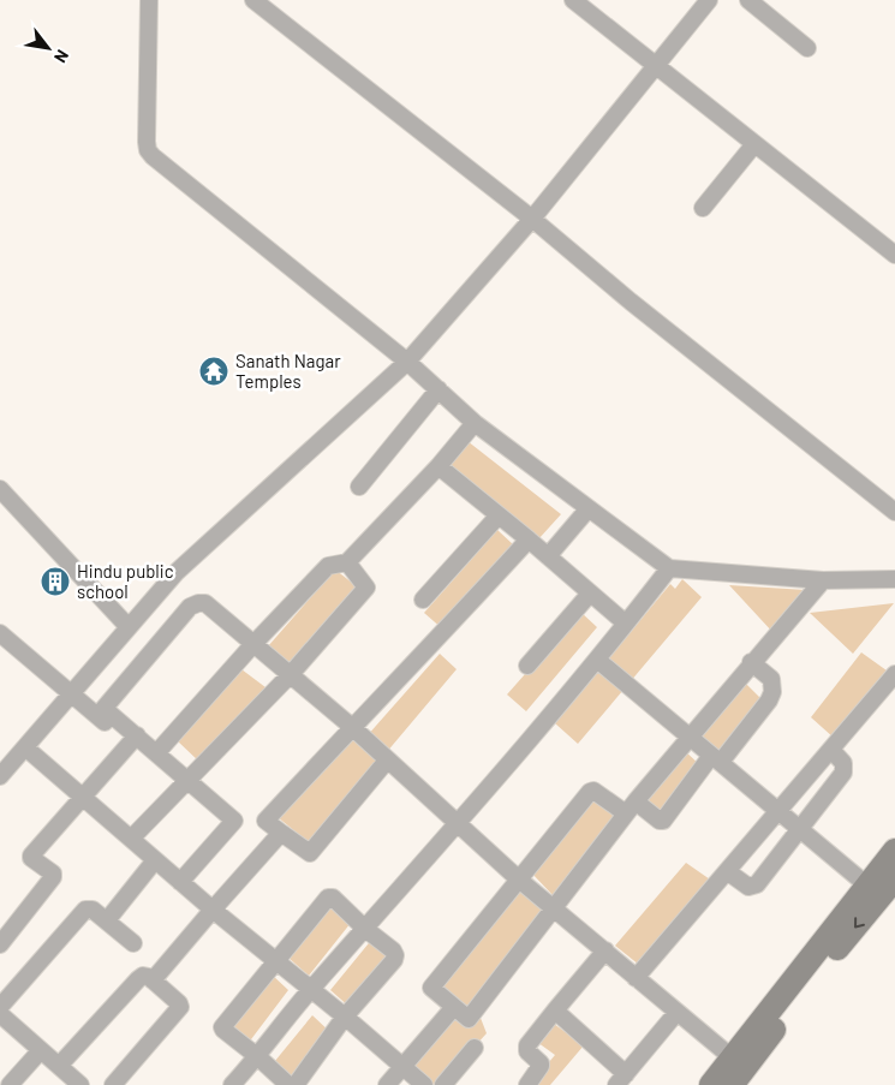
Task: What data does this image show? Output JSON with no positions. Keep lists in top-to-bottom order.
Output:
{
  "places": {
    "temple": ["Sanath Nagar Temples"],
    "building": ["Hindu public school"]
  },
  "north": "bottom right"
}
